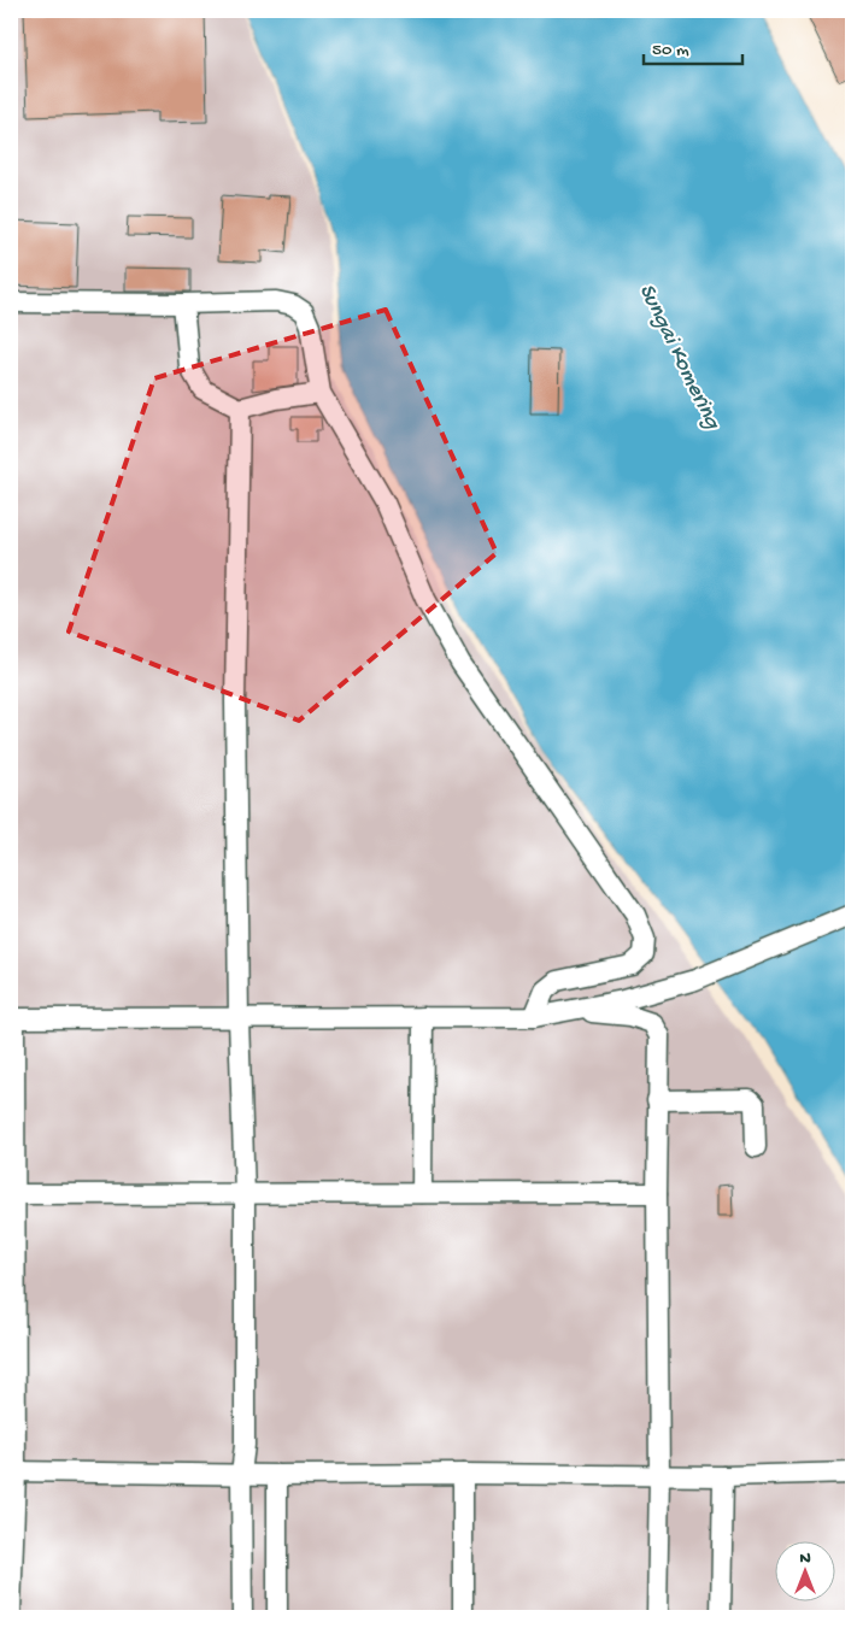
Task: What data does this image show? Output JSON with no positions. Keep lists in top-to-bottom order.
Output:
{
  "water": ["Sungai Komering"],
  "scale_bar": "50 m",
  "north": "top"
}
